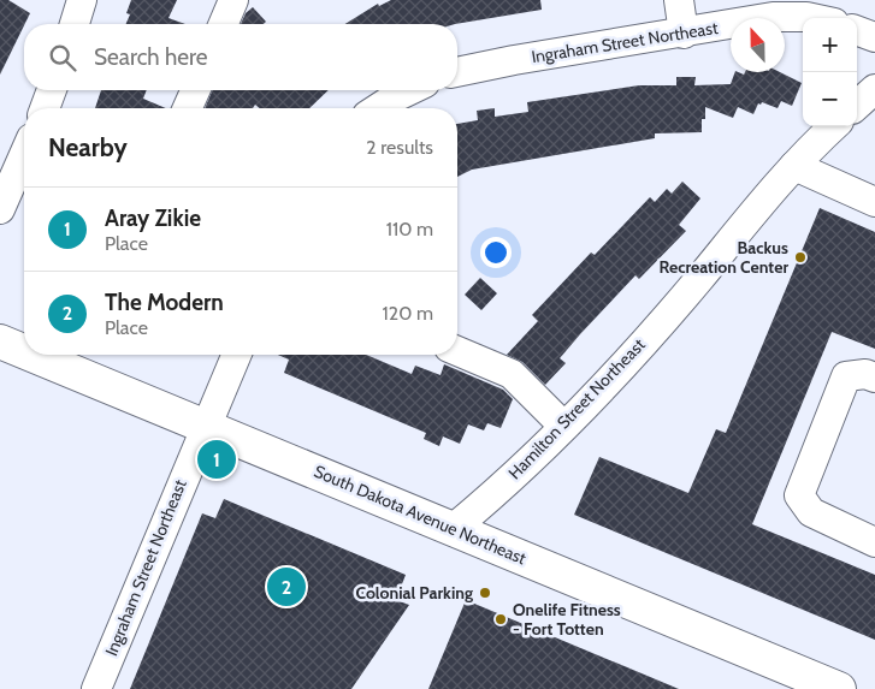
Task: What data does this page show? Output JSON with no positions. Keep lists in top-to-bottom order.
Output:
{
  "streets": {
    "main road": ["South Dakota Avenue Northeast"],
    "street": ["Ingraham Street Northeast", "Hamilton Street Northeast"]
  },
  "crossings": [
    ["Ingraham Street Northeast", "South Dakota Avenue Northeast"],
    ["Hamilton Street Northeast", "South Dakota Avenue Northeast"]
  ],
  "places": ["Backus Recreation Center", "Colonial Parking", "Onelife Fitness - Fort Totten"],
  "north": "top",
  "page": {
    "map_buttons": ["+", "−"],
    "search": "Search here",
    "heading": ["Nearby", "2 results"],
    "list": [
      {
        "mark": "1",
        "name": "Aray Zikie",
        "note": "Place",
        "value": "110 m"
      },
      {
        "mark": "2",
        "name": "The Modern",
        "note": "Place",
        "value": "120 m"
      }
    ],
    "pins": ["1", "2"]
  }
}
